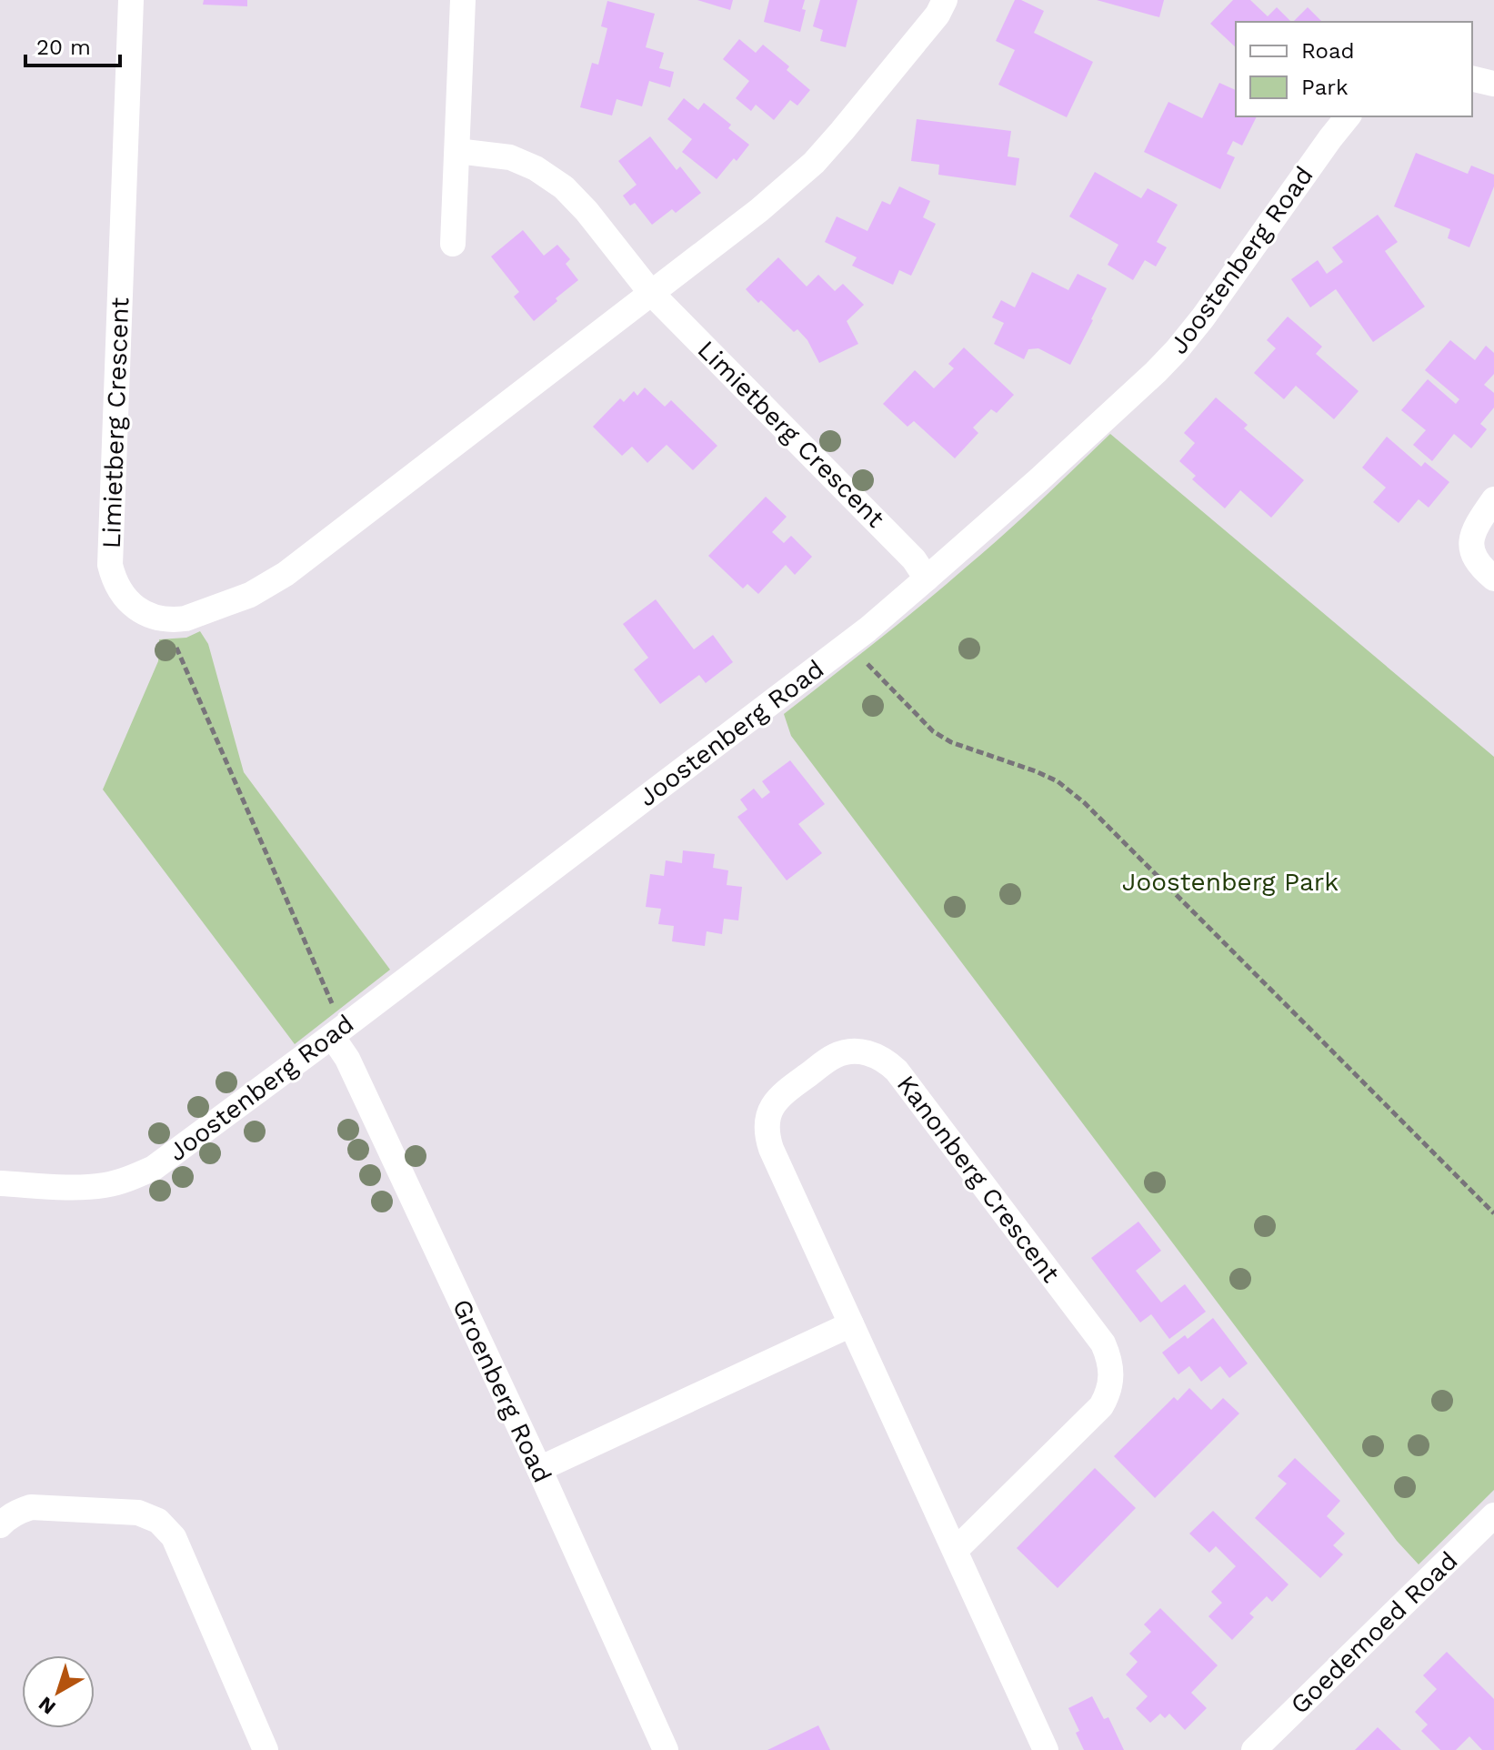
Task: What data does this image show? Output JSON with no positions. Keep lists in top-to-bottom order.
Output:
{
  "streets": {
    "street": [
      "Joostenberg Road",
      "Limietberg Crescent",
      "Kanonberg Crescent",
      "Groenberg Road",
      "Goedemoed Road"
    ]
  },
  "crossings": [
    ["Joostenberg Road", "Limietberg Crescent"],
    ["Joostenberg Road", "Groenberg Road"]
  ],
  "parks": ["Joostenberg Park"],
  "legend": ["Road", "Park"],
  "scale_bar": "20 m",
  "north": "bottom left"
}
